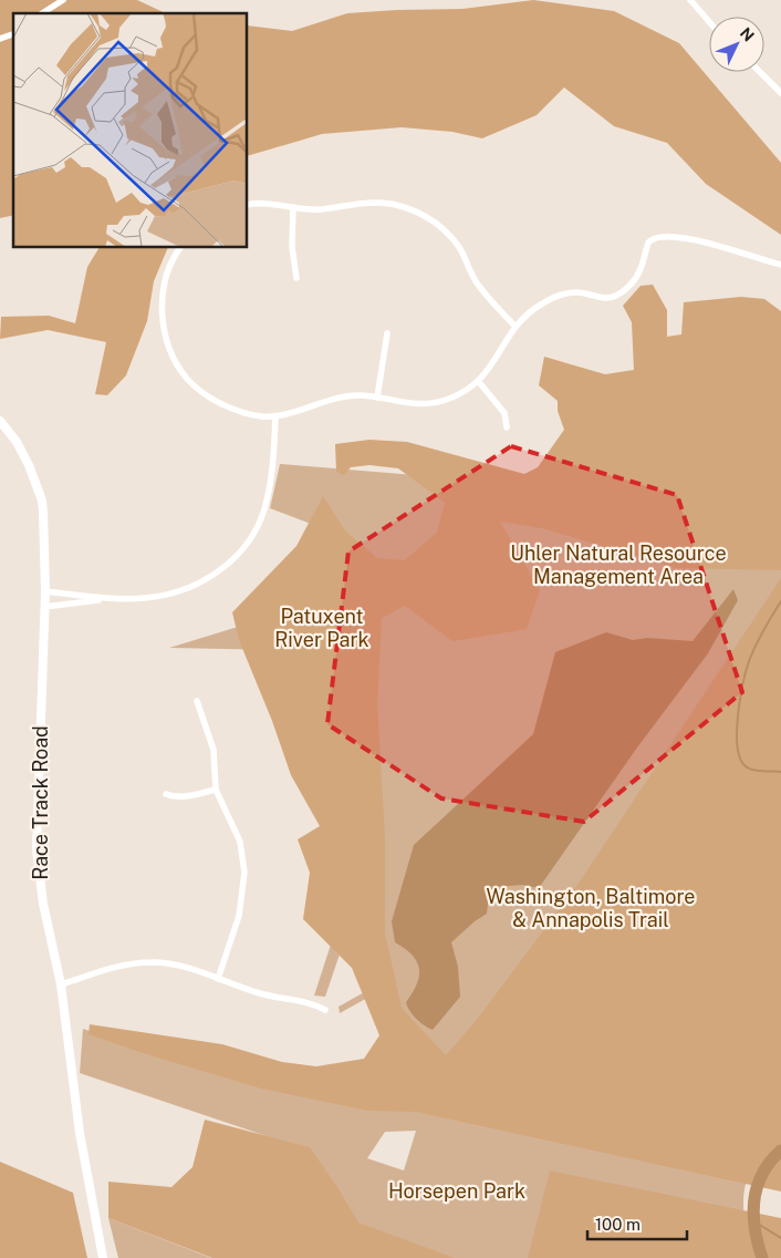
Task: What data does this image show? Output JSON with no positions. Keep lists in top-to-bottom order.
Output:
{
  "streets": {
    "street": ["Race Track Road"]
  },
  "parks": [
    "Uhler Natural Resource Management Area",
    "Patuxent River Park",
    "Washington, Baltimore & Annapolis Trail",
    "Horsepen Park"
  ],
  "scale_bar": "100 m",
  "north": "top right"
}
